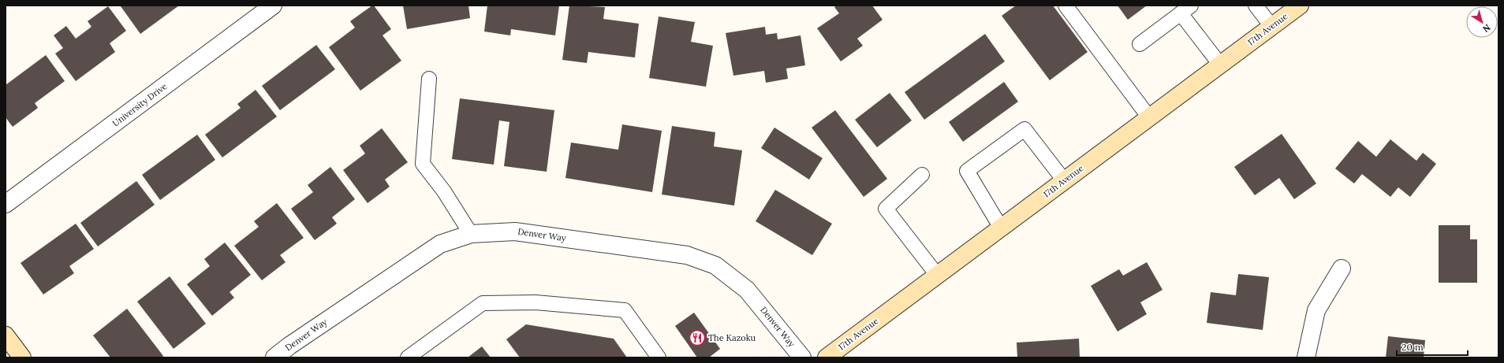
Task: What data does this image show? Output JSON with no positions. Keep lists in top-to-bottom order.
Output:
{
  "streets": {
    "main road": ["17th Avenue"],
    "street": ["University Drive", "Denver Way"]
  },
  "places": {
    "restaurant": ["The Kazoku"]
  },
  "scale_bar": "20 m",
  "north": "bottom right"
}
